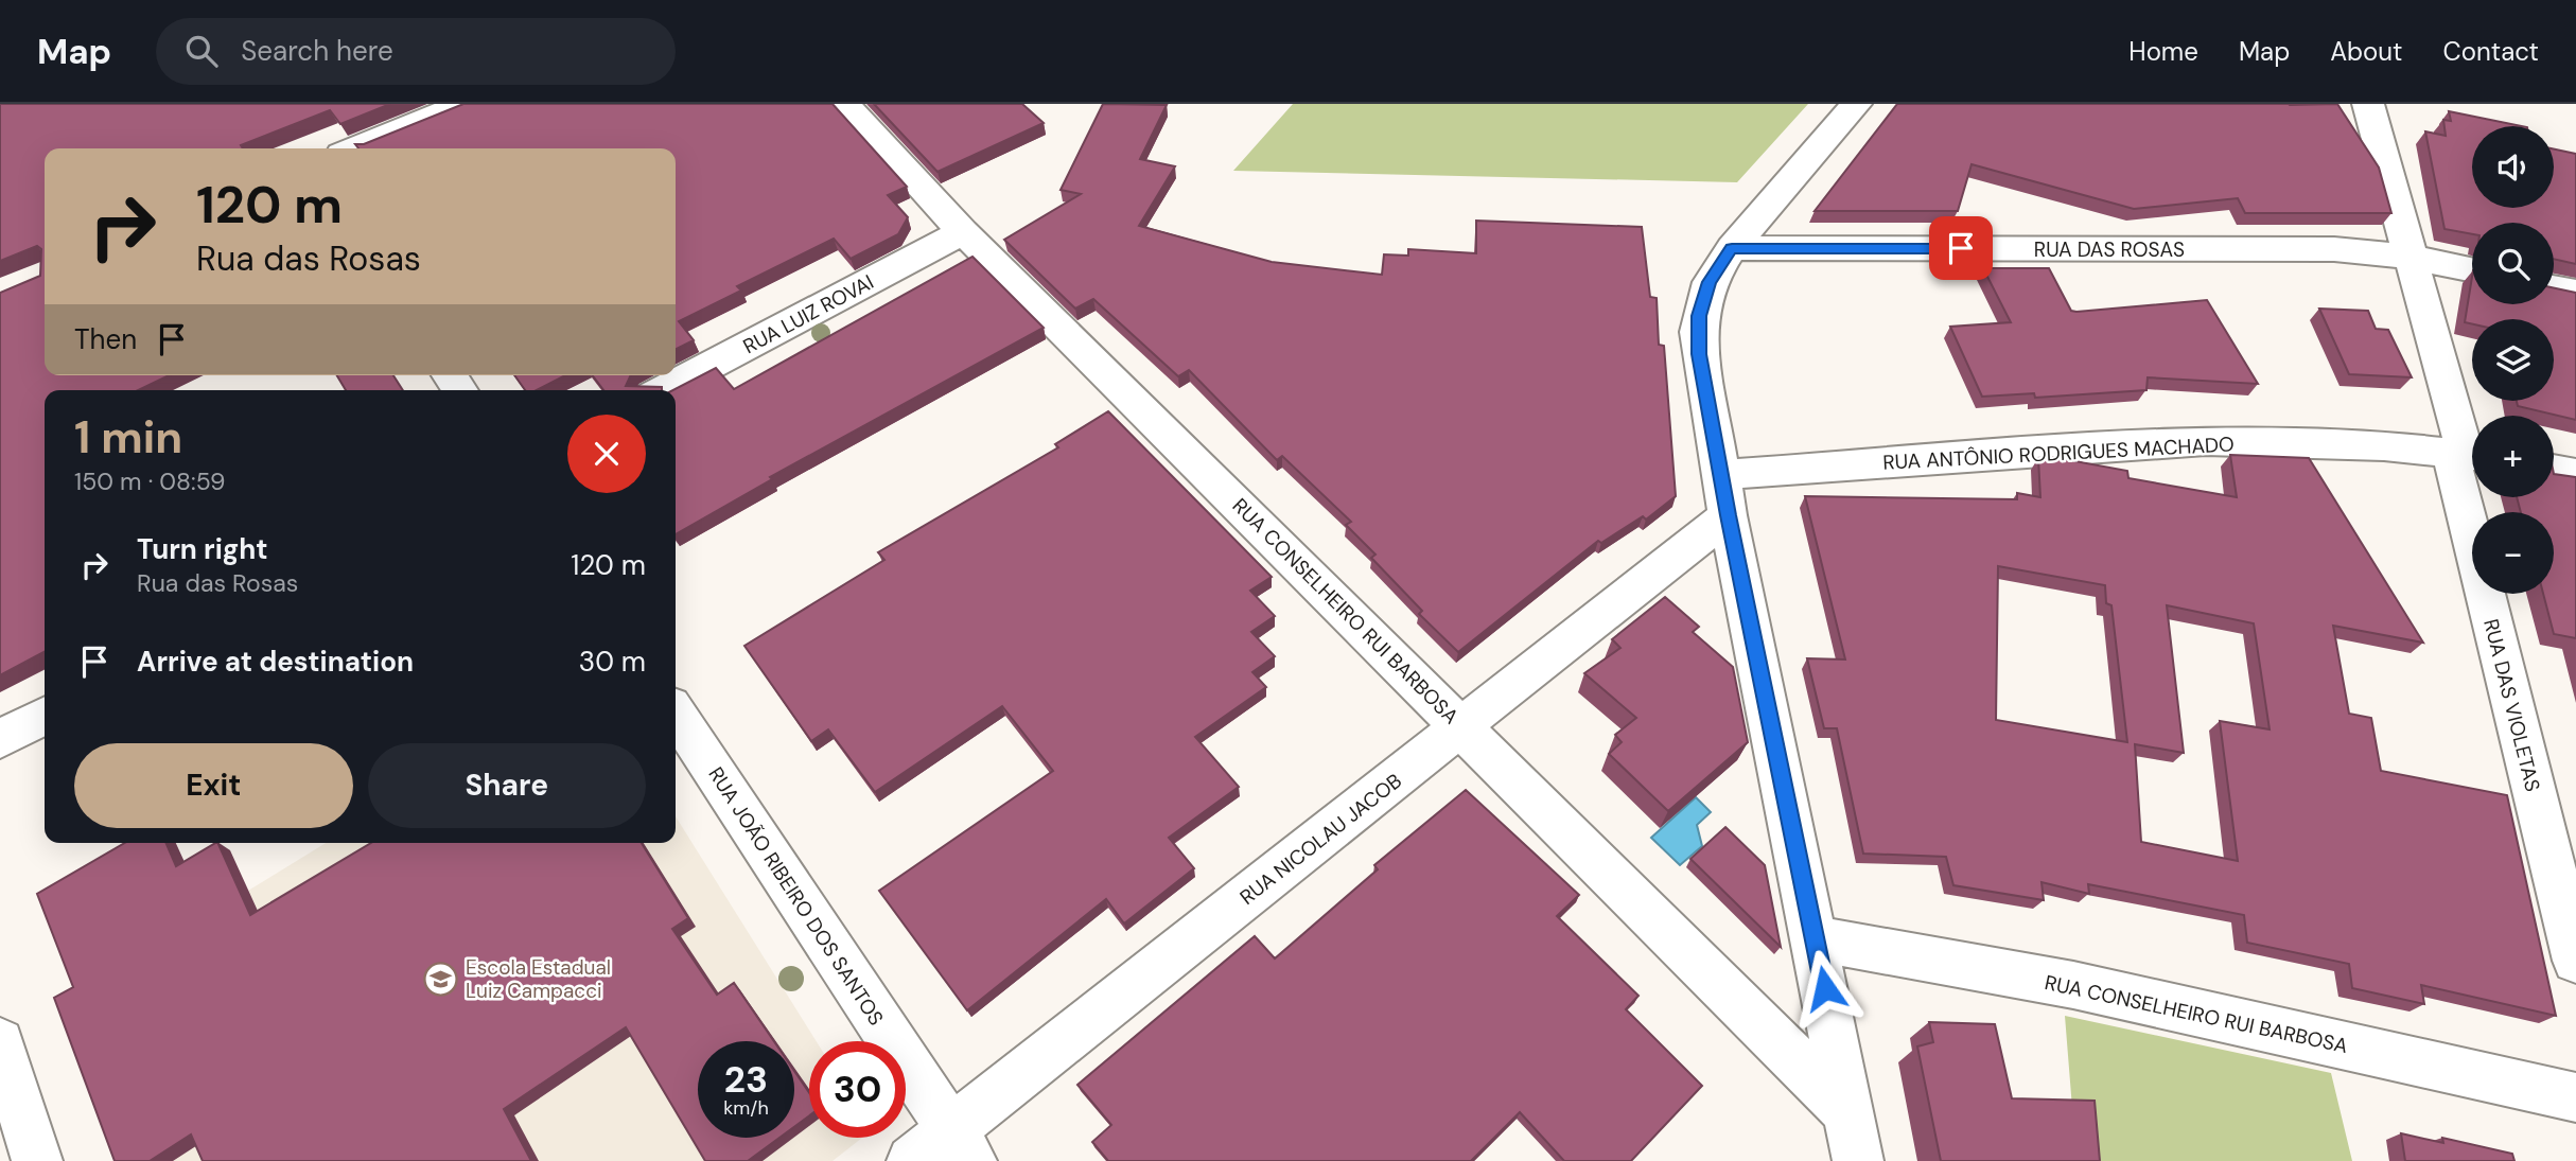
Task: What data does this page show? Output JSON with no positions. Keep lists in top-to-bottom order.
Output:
{
  "streets": {
    "street": [
      "RUA DAS ROSAS",
      "RUA LUIZ ROVAI",
      "RUA ANTÔNIO RODRIGUES MACHADO",
      "RUA CONSELHEIRO RUI BARBOSA",
      "RUA DAS VIOLETAS",
      "RUA NICOLAU JACOB",
      "RUA JOÃO RIBEIRO DOS SANTOS"
    ]
  },
  "crossings": [
    ["RUA DAS ROSAS", "RUA DAS VIOLETAS"],
    ["RUA LUIZ ROVAI", "RUA CONSELHEIRO RUI BARBOSA"],
    ["RUA ANTÔNIO RODRIGUES MACHADO", "RUA DAS VIOLETAS"],
    ["RUA ANTÔNIO RODRIGUES MACHADO", "RUA NICOLAU JACOB"],
    ["RUA CONSELHEIRO RUI BARBOSA", "RUA NICOLAU JACOB"],
    ["RUA NICOLAU JACOB", "RUA JOÃO RIBEIRO DOS SANTOS"]
  ],
  "places": {
    "school or university": ["Escola Estadual Luiz Campacci"]
  },
  "page": {
    "header": "Map",
    "search": "Search here",
    "nav": [
      "Home",
      "Map",
      "About",
      "Contact"
    ],
    "map_buttons": ["+", "−"],
    "turn": ["120 m", "Rua das Rosas"],
    "then": "Then",
    "heading": ["1 min", "150 m · 08:59"],
    "list": [
      {
        "name": "Turn right",
        "note": "Rua das Rosas",
        "value": "120 m"
      },
      {
        "name": "Arrive at destination",
        "value": "30 m"
      }
    ],
    "buttons": ["Exit", "Share"],
    "speed": "23 km/h",
    "limit": "30"
  }
}
